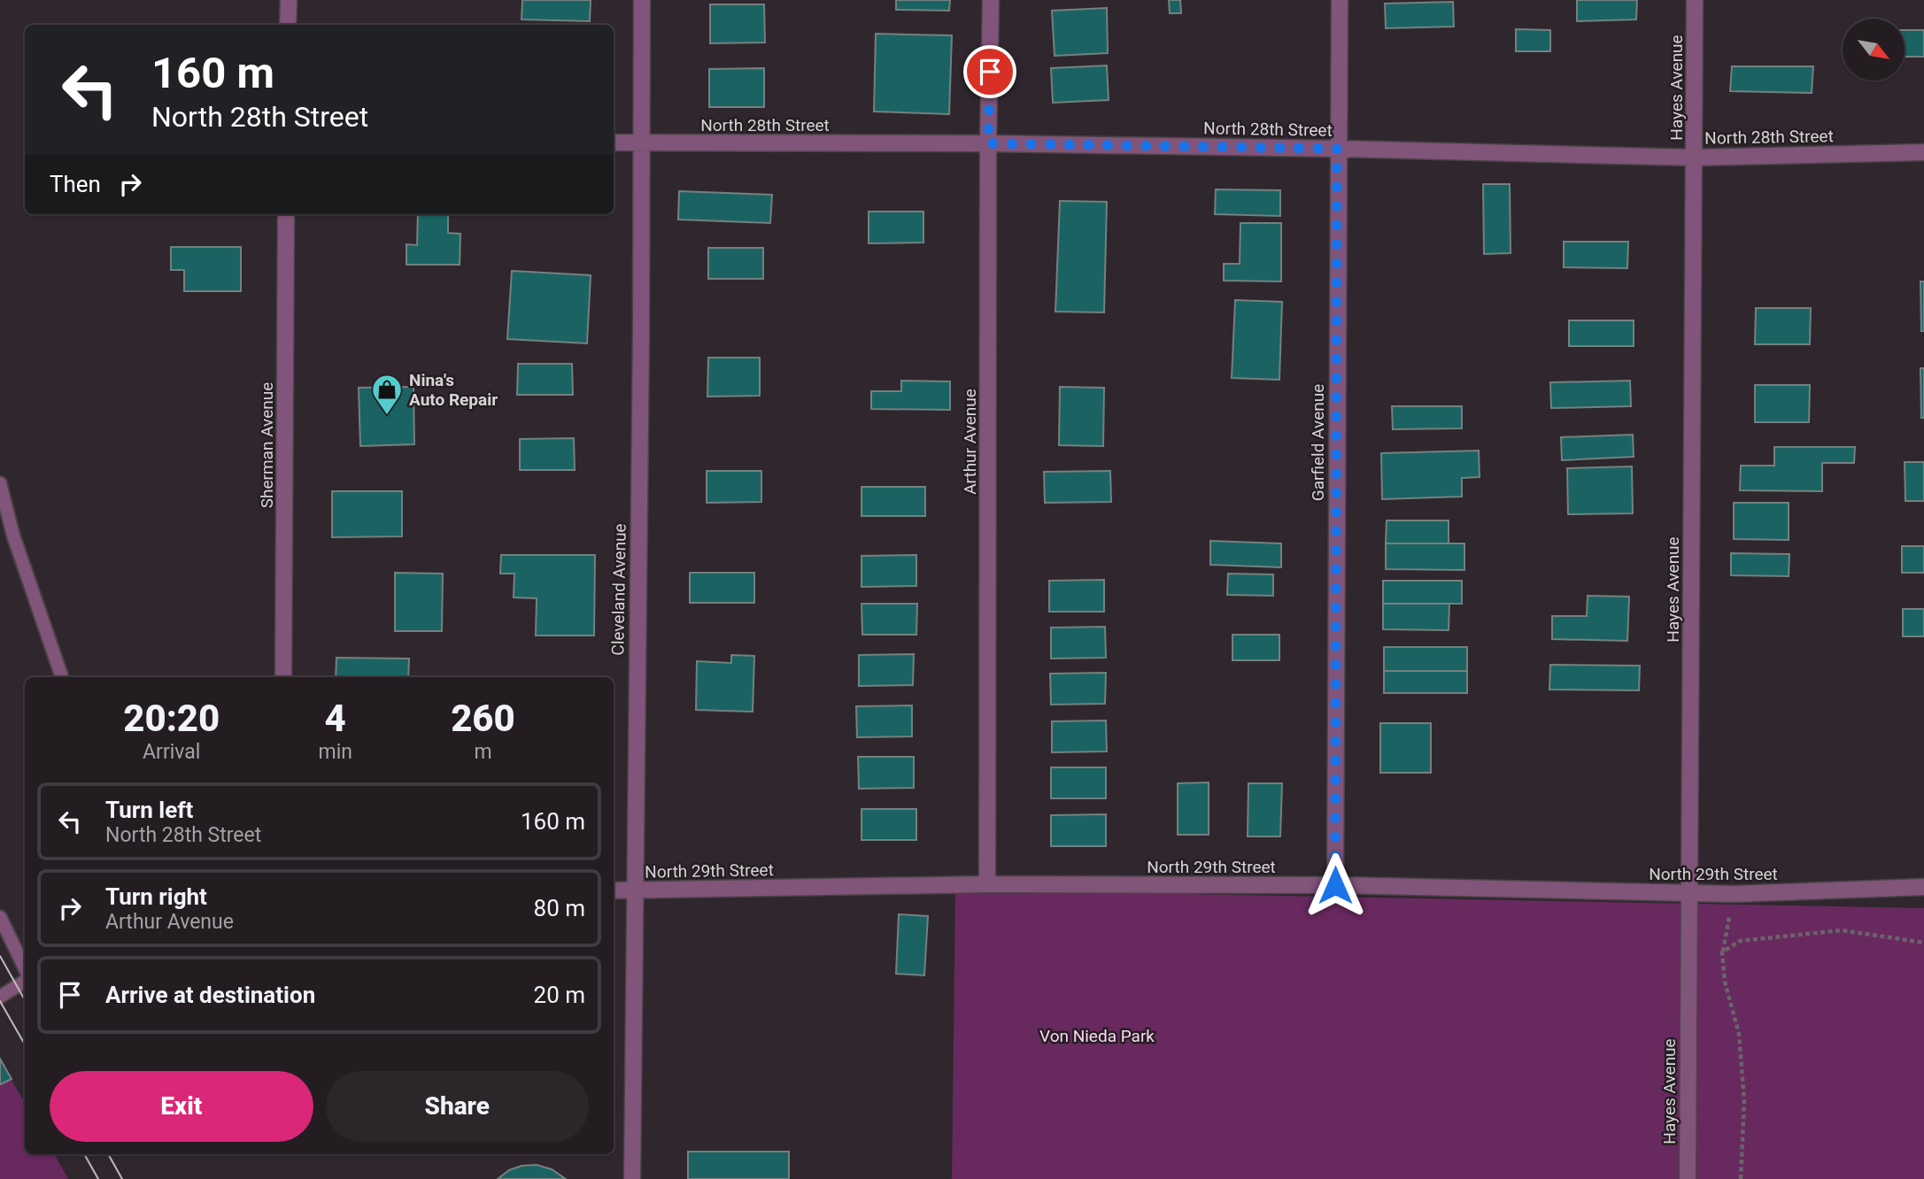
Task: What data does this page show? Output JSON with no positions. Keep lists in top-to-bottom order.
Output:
{
  "streets": {
    "street": [
      "Hayes Avenue",
      "North 28th Street",
      "Arthur Avenue",
      "Garfield Avenue",
      "Sherman Avenue",
      "Cleveland Avenue",
      "North 29th Street"
    ]
  },
  "crossings": [
    ["Hayes Avenue", "North 28th Street"],
    ["Hayes Avenue", "North 29th Street"],
    ["North 28th Street", "Arthur Avenue"],
    ["North 28th Street", "Garfield Avenue"],
    ["North 28th Street", "Cleveland Avenue"],
    ["Arthur Avenue", "North 29th Street"],
    ["Garfield Avenue", "North 29th Street"],
    ["Cleveland Avenue", "North 29th Street"]
  ],
  "parks": ["Von Nieda Park"],
  "places": {
    "shop": ["Nina's Auto Repair"]
  },
  "north": "bottom right",
  "page": {
    "turn": ["160 m", "North 28th Street"],
    "then": "Then",
    "eta": [
      "20:20",
      "Arrival",
      "4",
      "min",
      "260",
      "m"
    ],
    "list": [
      {
        "name": "Turn left",
        "note": "North 28th Street",
        "value": "160 m"
      },
      {
        "name": "Turn right",
        "note": "Arthur Avenue",
        "value": "80 m"
      },
      {
        "name": "Arrive at destination",
        "value": "20 m"
      }
    ],
    "buttons": ["Exit", "Share"]
  }
}
